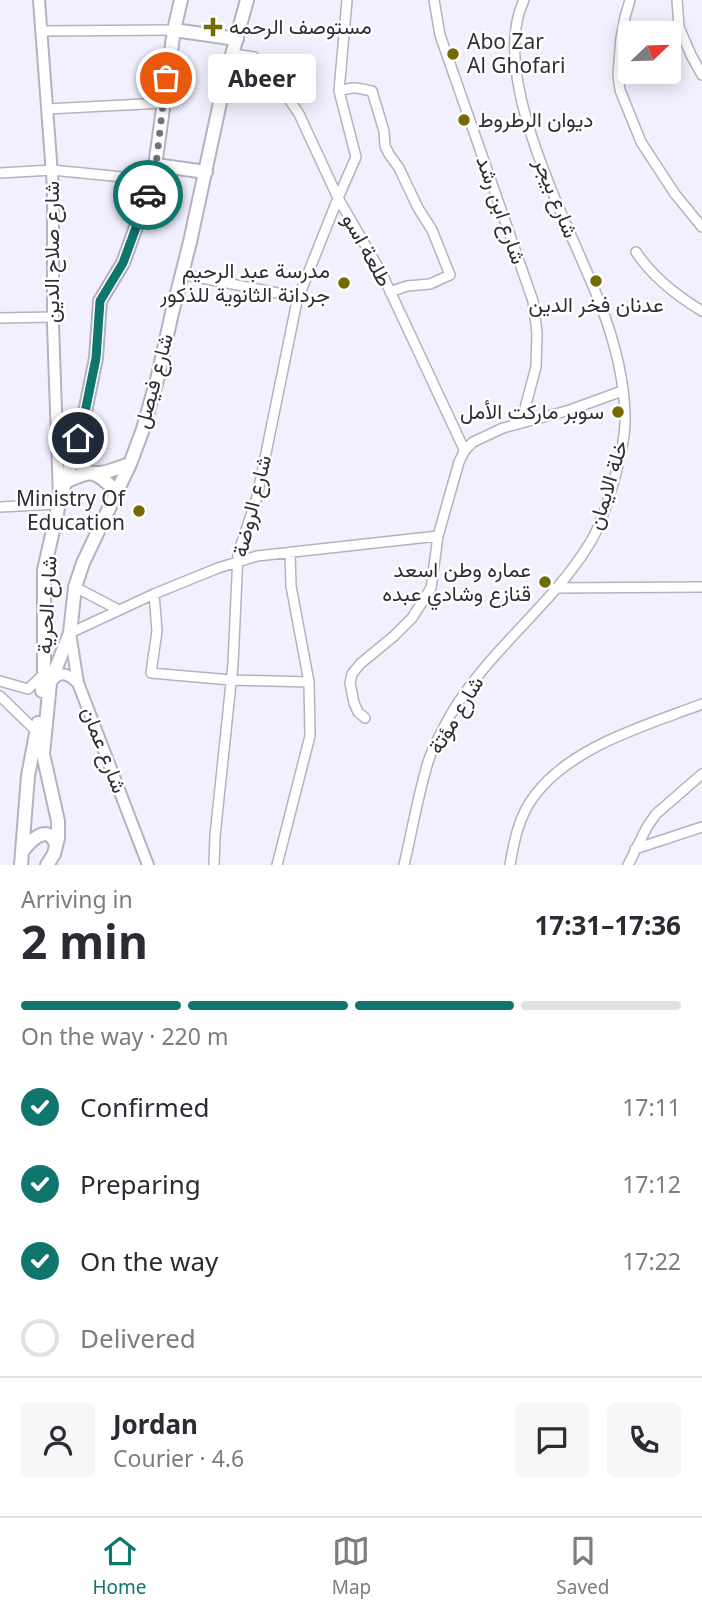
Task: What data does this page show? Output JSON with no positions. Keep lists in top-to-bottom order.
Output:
{
  "streets": {
    "main road": ["شارع فيصل", "شارع الحرية"],
    "street": [
      "شارع بيجر",
      "شارع ابن رشد",
      "طلعة اسو",
      "شارع صلاح الدين",
      "خلة الايمان",
      "شارع الروضة",
      "شارع مؤتة",
      "شارع عمان"
    ]
  },
  "crossings": [
    ["شارع بيجر", "خلة الايمان"],
    ["طلعة اسو", "شارع فيصل"],
    ["طلعة اسو", "شارع الروضة"],
    ["شارع صلاح الدين", "شارع الحرية"],
    ["شارع فيصل", "شارع الحرية"],
    ["شارع فيصل", "شارع عمان"],
    ["خلة الايمان", "شارع مؤتة"]
  ],
  "places": {
    "health": ["مستوصف الرحمه"],
    "other": [
      "Abo Zar Al Ghofari",
      "Abeer",
      "ديوان الرطروط",
      "عدنان فخر الدين",
      "مدرسة عبد الرحيم جردانة الثانوية للذكور",
      "سوبر ماركت الأمل",
      "Ministry Of Education",
      "عماره وطن اسعد قنازع وشادي عبده"
    ]
  },
  "north": "top right",
  "page": {
    "bubble": "Abeer",
    "heading": ["2 min", "Arriving in", "17:31–17:36"],
    "panel": ["Jordan", "Courier · 4.6"],
    "bar": "On the way · 220 m",
    "list": [
      ["Confirmed", "17:11"],
      ["Preparing", "17:12"],
      ["On the way", "17:22"],
      "Delivered"
    ],
    "tabs": ["Home", "Map", "Saved"]
  }
}
